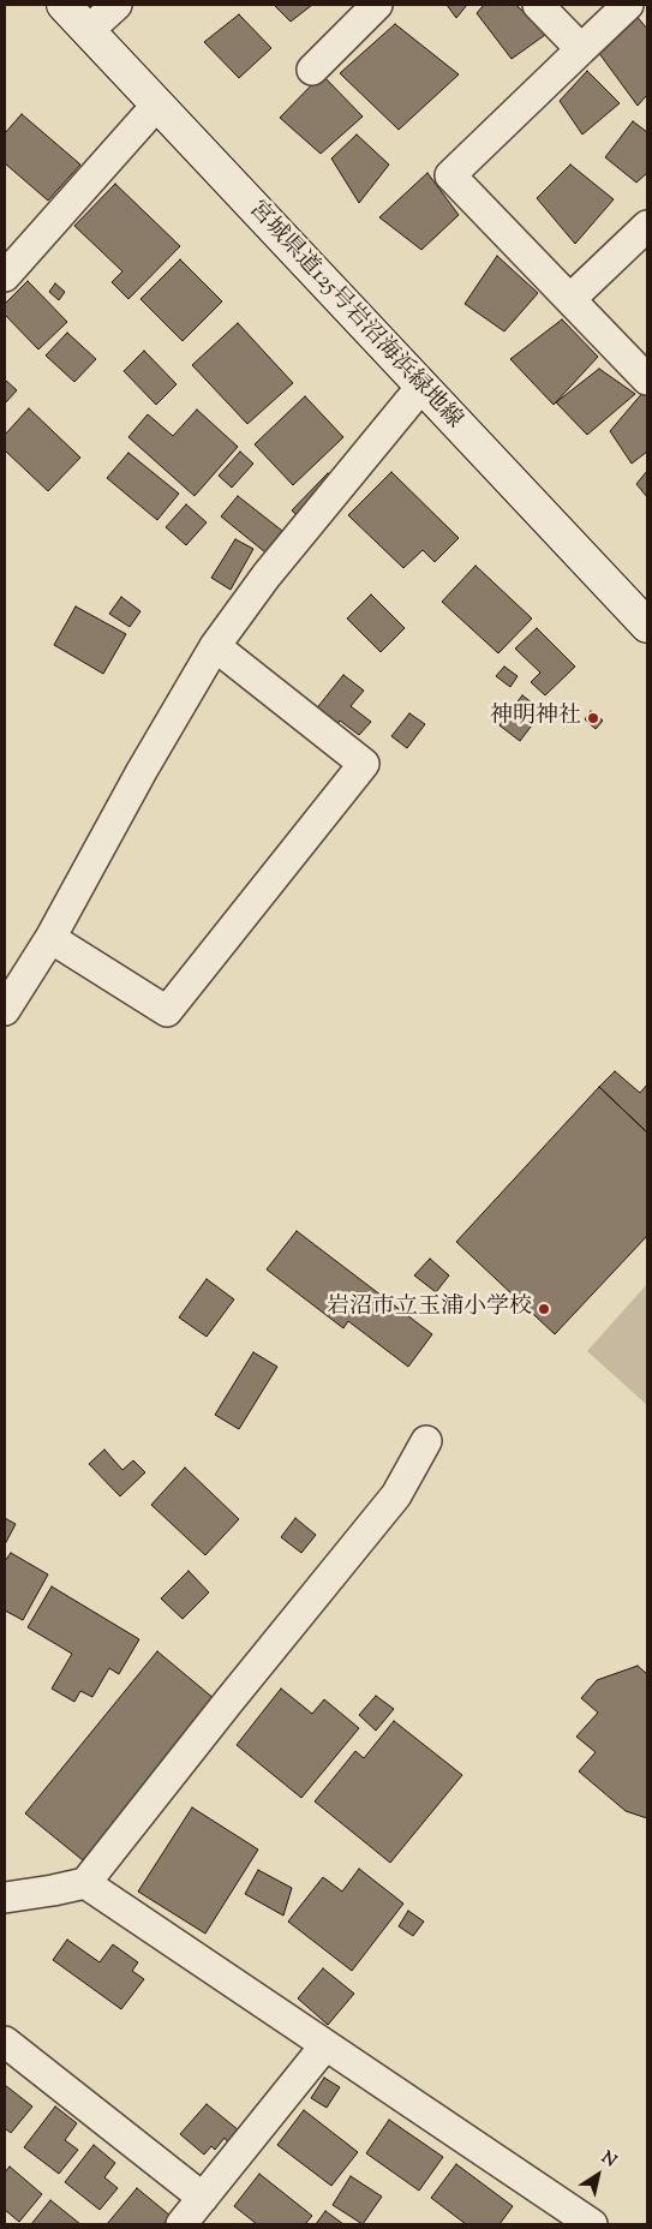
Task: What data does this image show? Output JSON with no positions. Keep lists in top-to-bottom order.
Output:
{
  "streets": {
    "main road": ["宮城県道125号岩沼海浜緑地線"]
  },
  "places": ["神明神社", "岩沼市立玉浦小学校"],
  "north": "top right"
}
